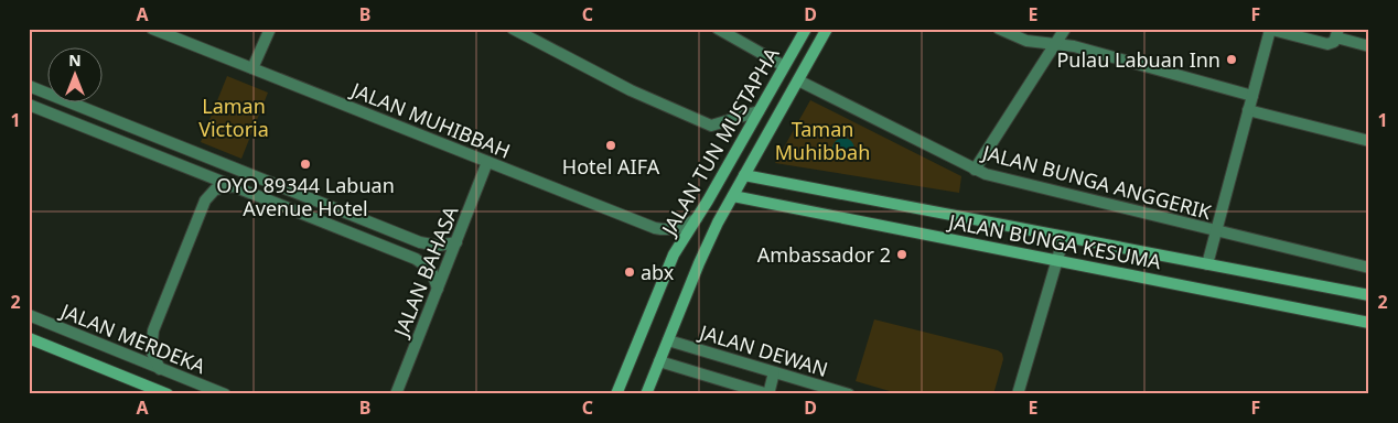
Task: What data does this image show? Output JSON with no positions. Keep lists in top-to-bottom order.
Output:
{
  "streets": {
    "street": [
      "JALAN MUHIBBAH",
      "JALAN TUN MUSTAPHA",
      "JALAN BUNGA ANGGERIK",
      "JALAN BUNGA KESUMA",
      "JALAN BAHASA",
      "JALAN MERDEKA",
      "JALAN DEWAN"
    ]
  },
  "crossings": [
    ["JALAN MUHIBBAH", "JALAN TUN MUSTAPHA"],
    ["JALAN MUHIBBAH", "JALAN BAHASA"],
    ["JALAN TUN MUSTAPHA", "JALAN BUNGA ANGGERIK"],
    ["JALAN TUN MUSTAPHA", "JALAN BUNGA KESUMA"],
    ["JALAN TUN MUSTAPHA", "JALAN DEWAN"]
  ],
  "parks": ["Laman Victoria", "Taman Muhibbah"],
  "places": [
    "Pulau Labuan Inn",
    "Hotel AIFA",
    "OYO 89344 Labuan Avenue Hotel",
    "Ambassador 2",
    "abx"
  ],
  "north": "top",
  "grid": {
    "columns": [
      "A",
      "B",
      "C",
      "D",
      "E",
      "F"
    ],
    "rows": ["1", "2"]
  }
}
